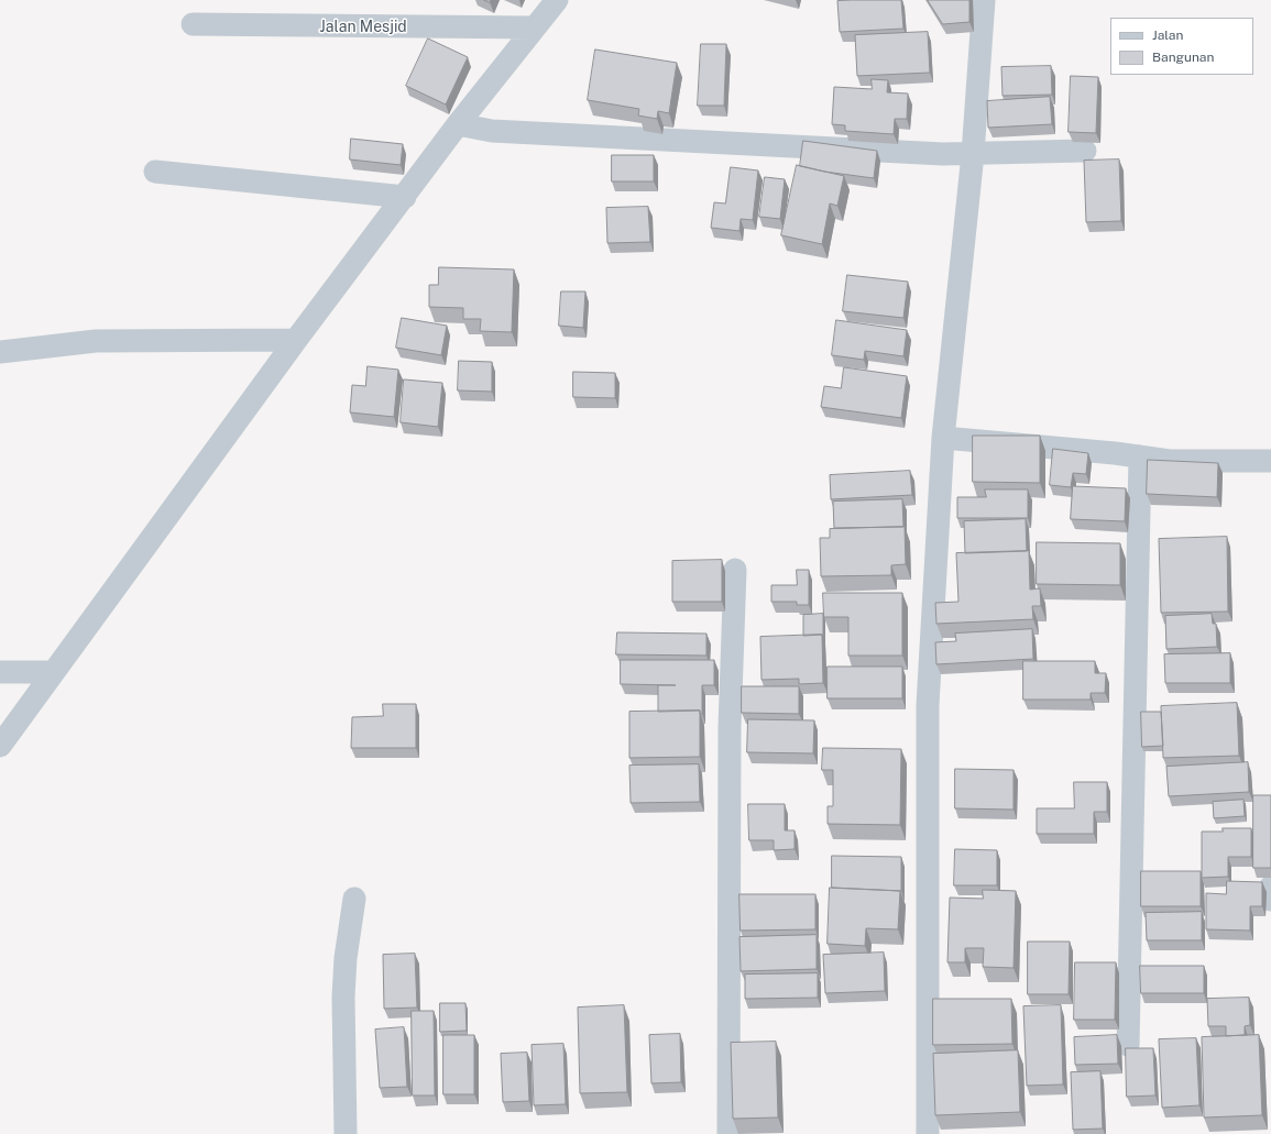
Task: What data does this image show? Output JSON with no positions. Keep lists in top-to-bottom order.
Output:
{
  "streets": {
    "street": ["Jalan Mesjid"]
  },
  "legend": ["Jalan", "Bangunan"]
}
